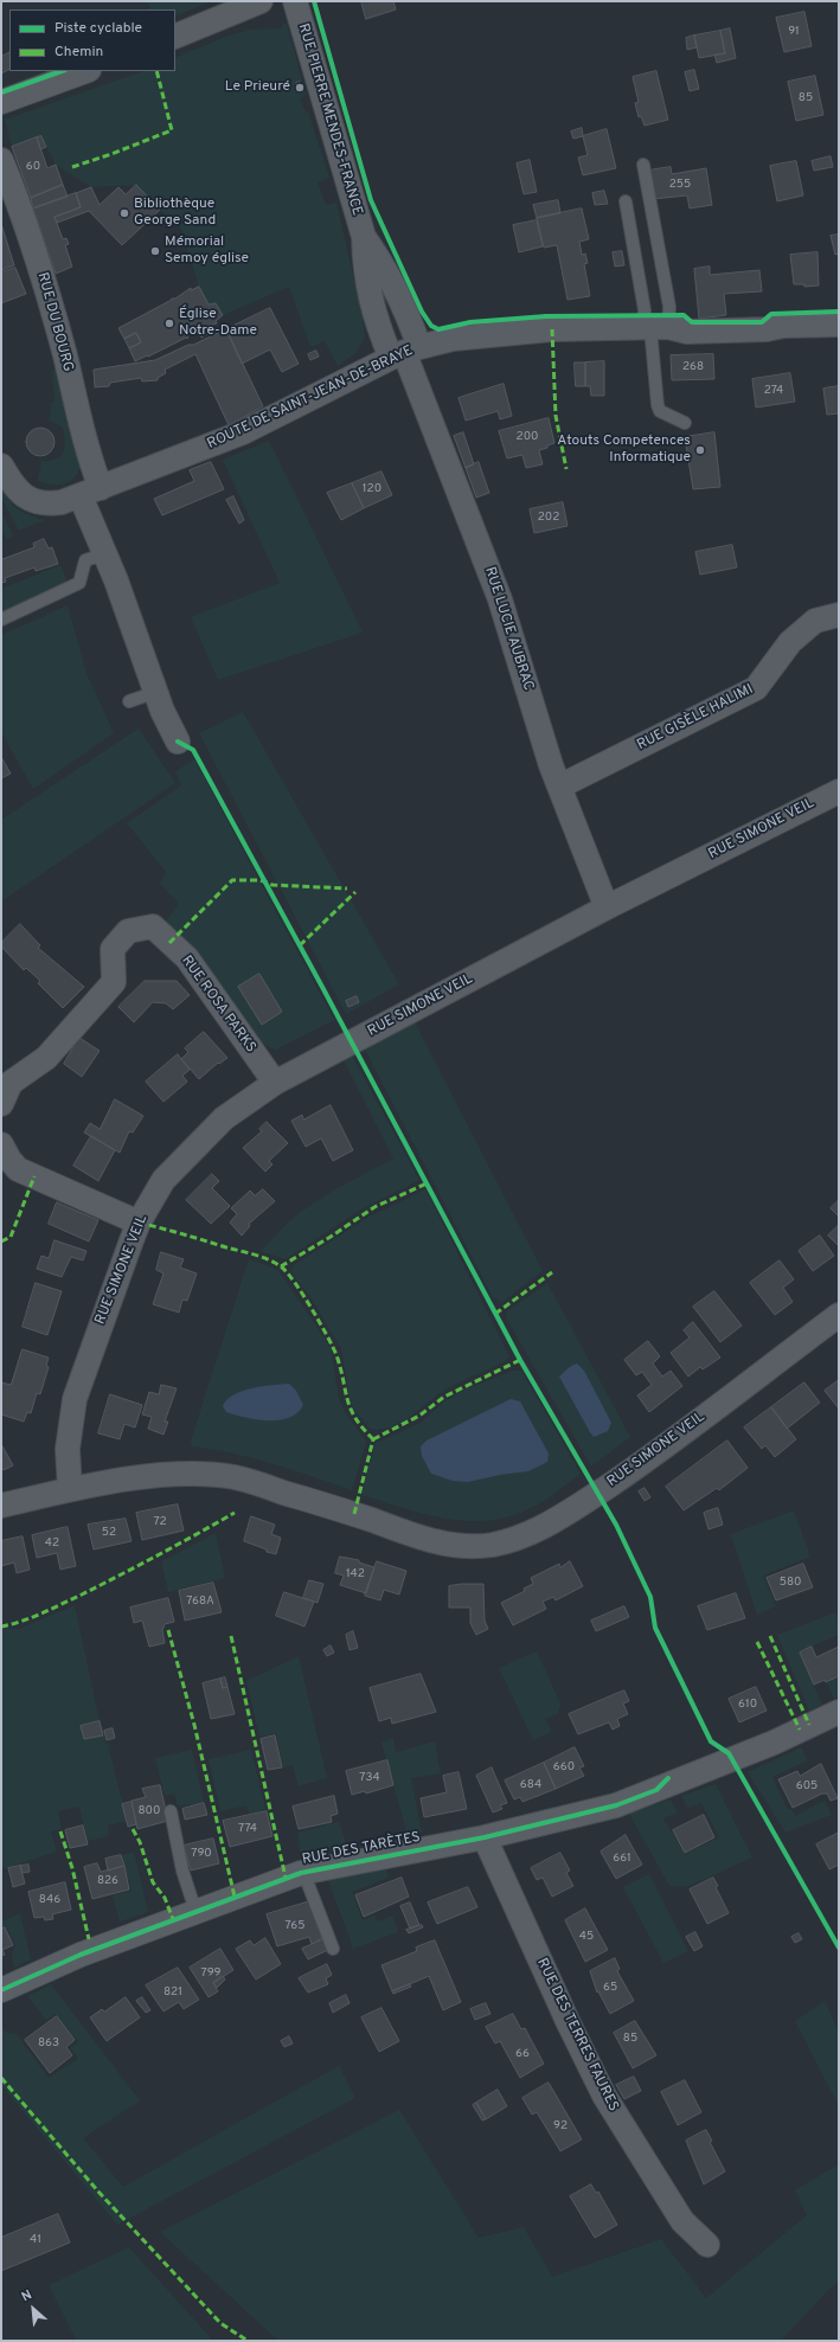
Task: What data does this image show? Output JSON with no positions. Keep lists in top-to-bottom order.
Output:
{
  "streets": {
    "street": [
      "RUE PIERRE MENDES-FRANCE",
      "RUE DU BOURG",
      "ROUTE DE SAINT-JEAN-DE-BRAYE",
      "RUE LUCIE AUBRAC",
      "RUE GISÈLE HALIMI",
      "RUE SIMONE VEIL",
      "RUE ROSA PARKS",
      "RUE DES TARÈTES",
      "RUE DES TERRES FAURES"
    ]
  },
  "crossings": [
    ["RUE PIERRE MENDES-FRANCE", "ROUTE DE SAINT-JEAN-DE-BRAYE"],
    ["RUE PIERRE MENDES-FRANCE", "RUE LUCIE AUBRAC"],
    ["RUE DU BOURG", "ROUTE DE SAINT-JEAN-DE-BRAYE"],
    ["ROUTE DE SAINT-JEAN-DE-BRAYE", "RUE LUCIE AUBRAC"],
    ["RUE LUCIE AUBRAC", "RUE GISÈLE HALIMI"],
    ["RUE LUCIE AUBRAC", "RUE SIMONE VEIL"],
    ["RUE SIMONE VEIL", "RUE ROSA PARKS"],
    ["RUE DES TARÈTES", "RUE DES TERRES FAURES"]
  ],
  "places": [
    "Le Prieuré",
    "Bibliothèque George Sand",
    "Mémorial Semoy église",
    "Église Notre-Dame",
    "Atouts Competences Informatique"
  ],
  "house_numbers": [
    "91",
    "85",
    "60",
    "255",
    "268",
    "274",
    "200",
    "120",
    "202",
    "72",
    "52",
    "42",
    "142",
    "580",
    "768A",
    "610",
    "660",
    "734",
    "684",
    "605",
    "800",
    "774",
    "790",
    "661",
    "826",
    "846",
    "765",
    "45",
    "799",
    "65",
    "821",
    "85",
    "863",
    "66",
    "92",
    "41"
  ],
  "legend": ["Piste cyclable", "Chemin"],
  "north": "top left"
}
